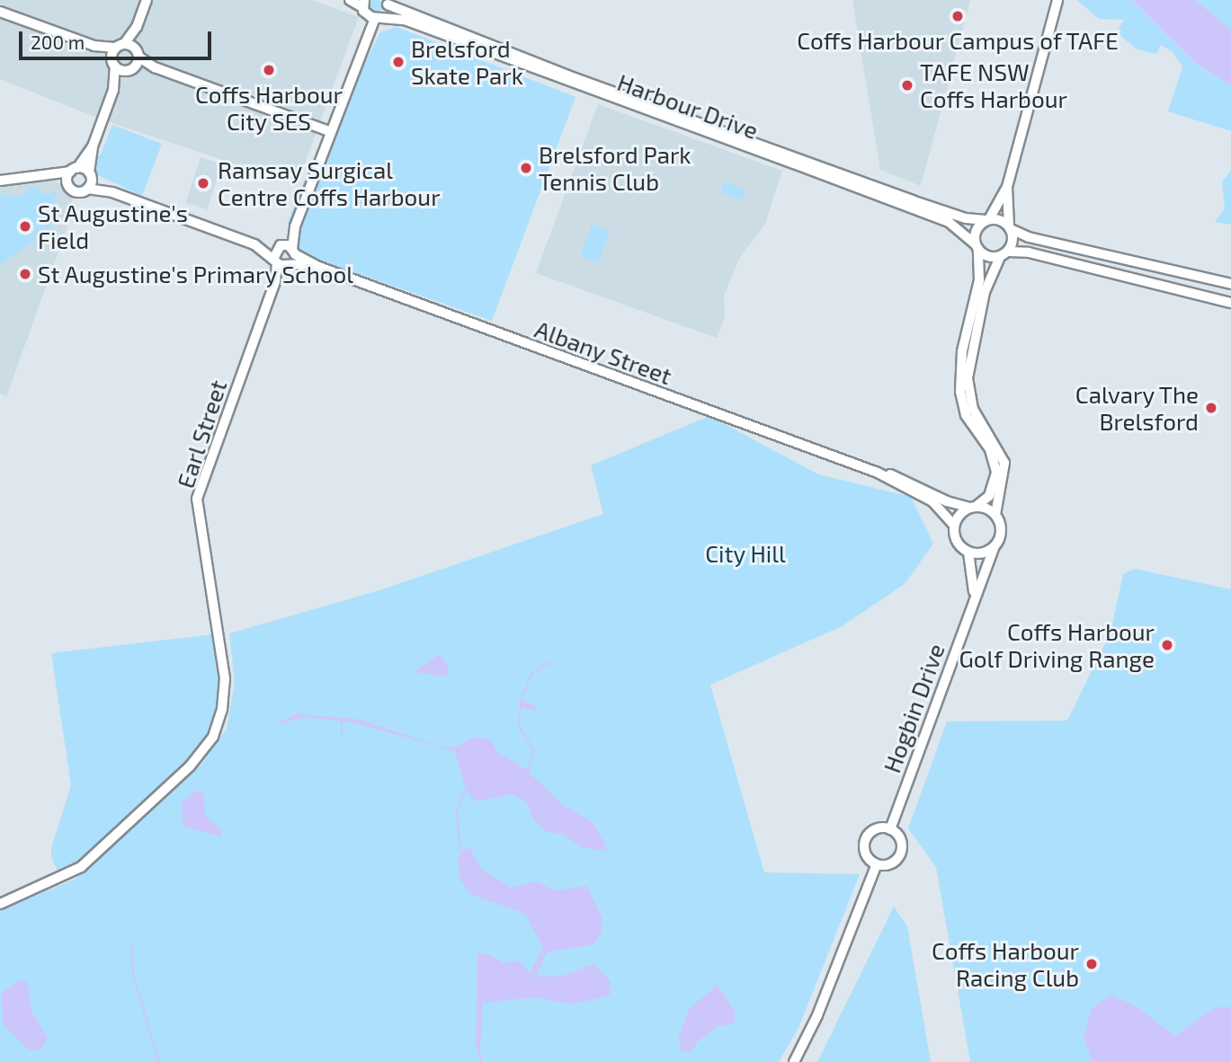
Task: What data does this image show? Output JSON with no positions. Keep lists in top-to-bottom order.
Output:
{
  "streets": {
    "street": [
      "Harbour Drive",
      "Albany Street",
      "Earl Street",
      "Hogbin Drive"
    ]
  },
  "crossings": [
    ["Albany Street", "Earl Street"],
    ["Albany Street", "Hogbin Drive"]
  ],
  "parks": ["City Hill"],
  "places": [
    "Coffs Harbour Campus of TAFE",
    "Brelsford Skate Park",
    "Coffs Harbour City SES",
    "TAFE NSW Coffs Harbour",
    "Brelsford Park Tennis Club",
    "Ramsay Surgical Centre Coffs Harbour",
    "St Augustine's Field",
    "St Augustine's Primary School",
    "Calvary The Brelsford",
    "Coffs Harbour Golf Driving Range",
    "Coffs Harbour Racing Club"
  ],
  "scale_bar": "200 m"
}
